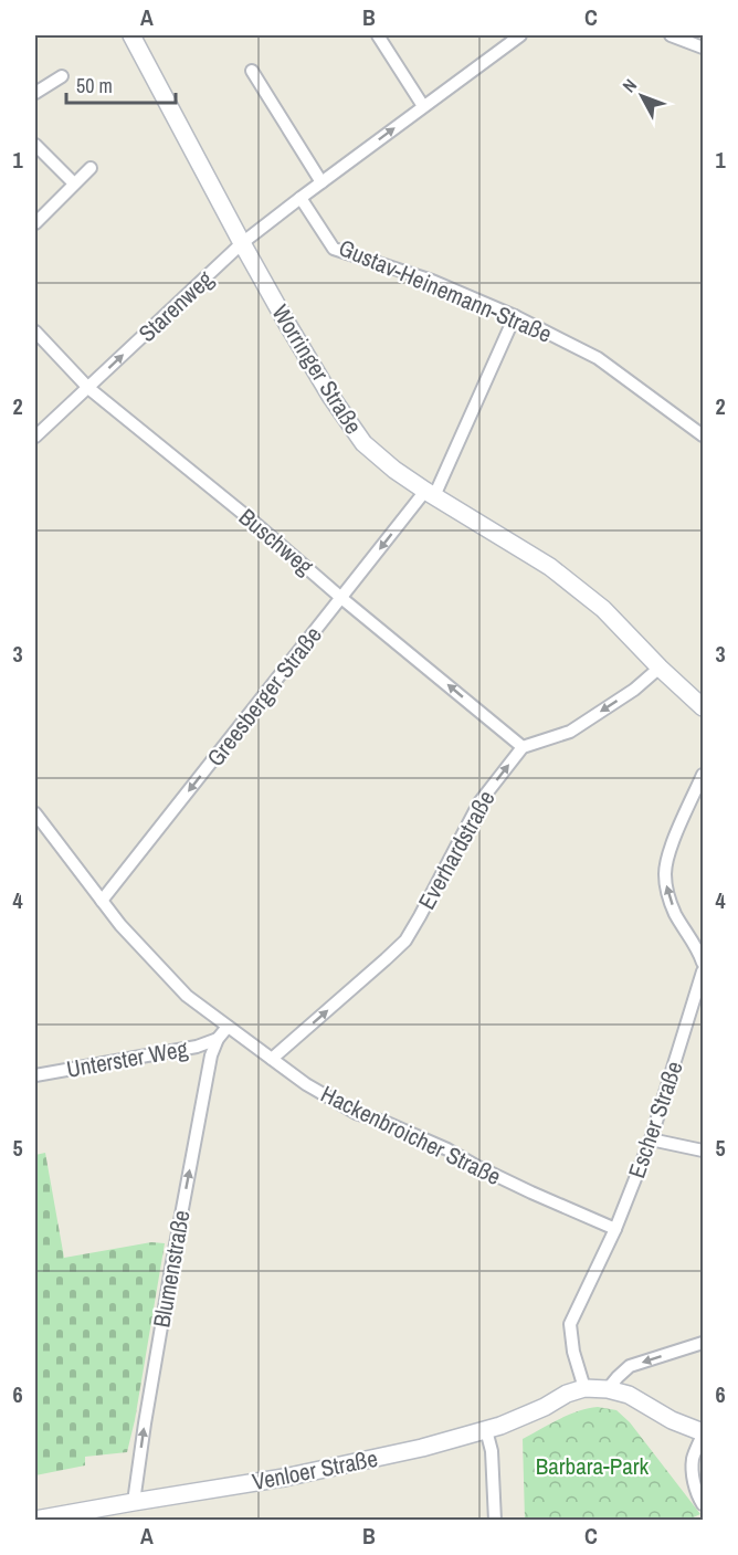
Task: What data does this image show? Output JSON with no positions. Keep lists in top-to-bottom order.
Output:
{
  "streets": {
    "main road": ["Worringer Straße", "Venloer Straße"],
    "street": [
      "Gustav-Heinemann-Straße",
      "Starenweg",
      "Buschweg",
      "Greesberger Straße",
      "Everhardstraße",
      "Unterster Weg",
      "Escher Straße",
      "Hackenbroicher Straße",
      "Blumenstraße"
    ]
  },
  "crossings": [
    ["Gustav-Heinemann-Straße", "Starenweg"],
    ["Gustav-Heinemann-Straße", "Greesberger Straße"],
    ["Starenweg", "Worringer Straße"],
    ["Starenweg", "Buschweg"],
    ["Worringer Straße", "Greesberger Straße"],
    ["Buschweg", "Greesberger Straße"],
    ["Buschweg", "Everhardstraße"],
    ["Greesberger Straße", "Hackenbroicher Straße"],
    ["Everhardstraße", "Hackenbroicher Straße"],
    ["Unterster Weg", "Blumenstraße"],
    ["Escher Straße", "Hackenbroicher Straße"],
    ["Escher Straße", "Venloer Straße"],
    ["Blumenstraße", "Venloer Straße"]
  ],
  "one_way": [
    "Starenweg",
    "Buschweg",
    "Greesberger Straße",
    "Everhardstraße",
    "Blumenstraße"
  ],
  "parks": ["Barbara-Park"],
  "scale_bar": "50 m",
  "north": "top left",
  "grid": {
    "columns": ["A", "B", "C"],
    "rows": [
      "1",
      "2",
      "3",
      "4",
      "5",
      "6"
    ]
  }
}
